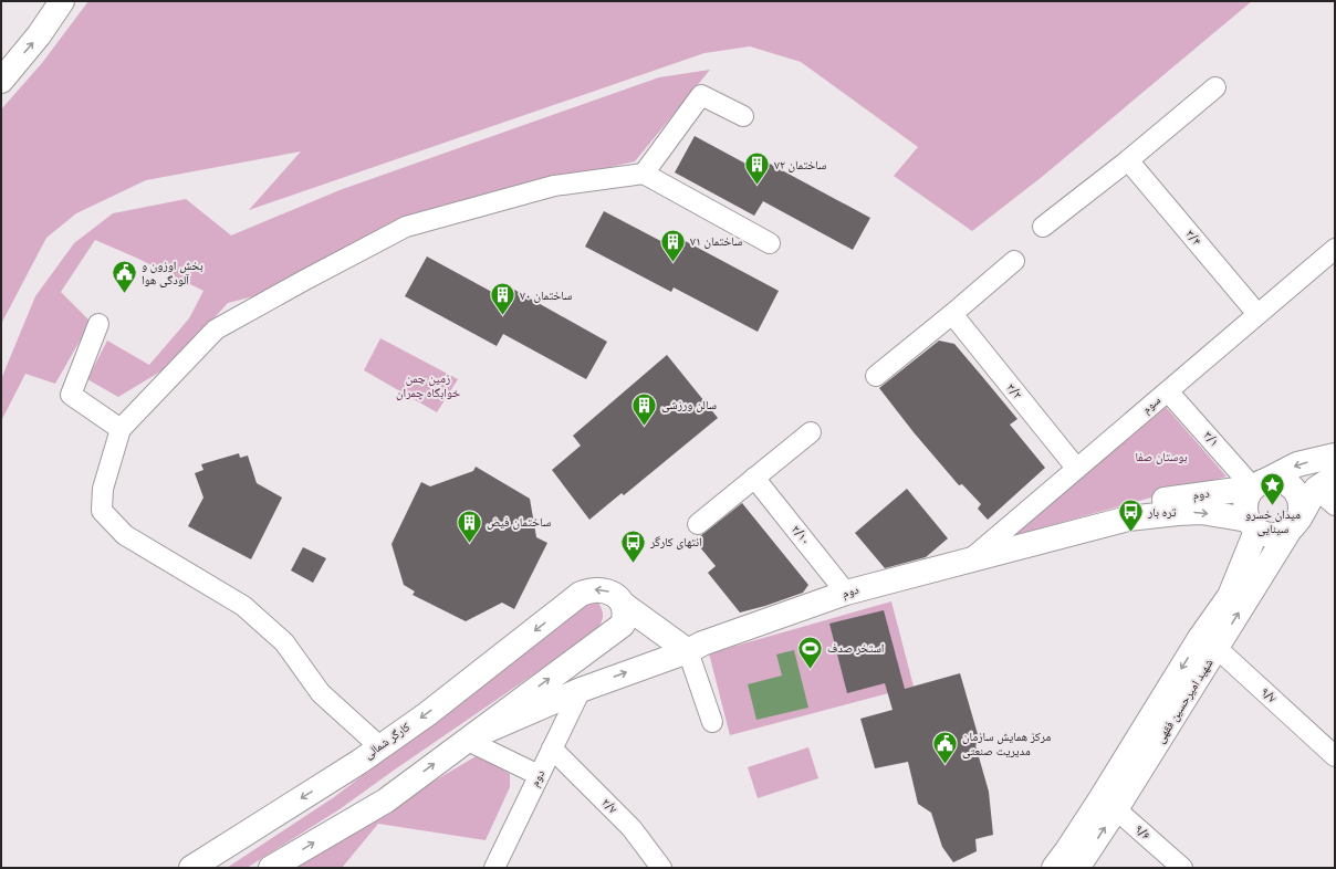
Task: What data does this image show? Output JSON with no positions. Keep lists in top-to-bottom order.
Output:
{
  "streets": {
    "main road": ["دوم", "شهید امیرحسین فقهی", "کارگر شمالی"],
    "street": [
      "۳/۴",
      "۳/۲",
      "سوم",
      "۳/۱",
      "۲/۱۰",
      "۹/۷",
      "۲/۷",
      "۹/۶"
    ]
  },
  "crossings": [
    ["۳/۴", "سوم"],
    ["۳/۲", "سوم"],
    ["سوم", "۳/۱"],
    ["سوم", "دوم"],
    ["۳/۱", "دوم"],
    ["۳/۱", "شهید امیرحسین فقهی"],
    ["دوم", "۲/۱۰"],
    ["دوم", "شهید امیرحسین فقهی"],
    ["دوم", "کارگر شمالی"],
    ["دوم", "۲/۷"],
    ["۹/۷", "شهید امیرحسین فقهی"],
    ["شهید امیرحسین فقهی", "۹/۶"]
  ],
  "parks": ["زمین چمن خوابگاه چمران", "بوستان صفا"],
  "places": {
    "building": [
      "ساختمان ۷۲",
      "ساختمان ۷۱",
      "ساختمان ۷۰",
      "سالن ورزشی",
      "ساختمان فیض"
    ],
    "public building": ["بخش اوزون و آلودگی هوا", "مرکز همایش سازمان مدیریت صنعتی"],
    "place": ["میدان خسرو سینایی"],
    "bus stop": ["تره بار", "انتهای کارگر"],
    "sports": ["استخر صدف"]
  }
}
